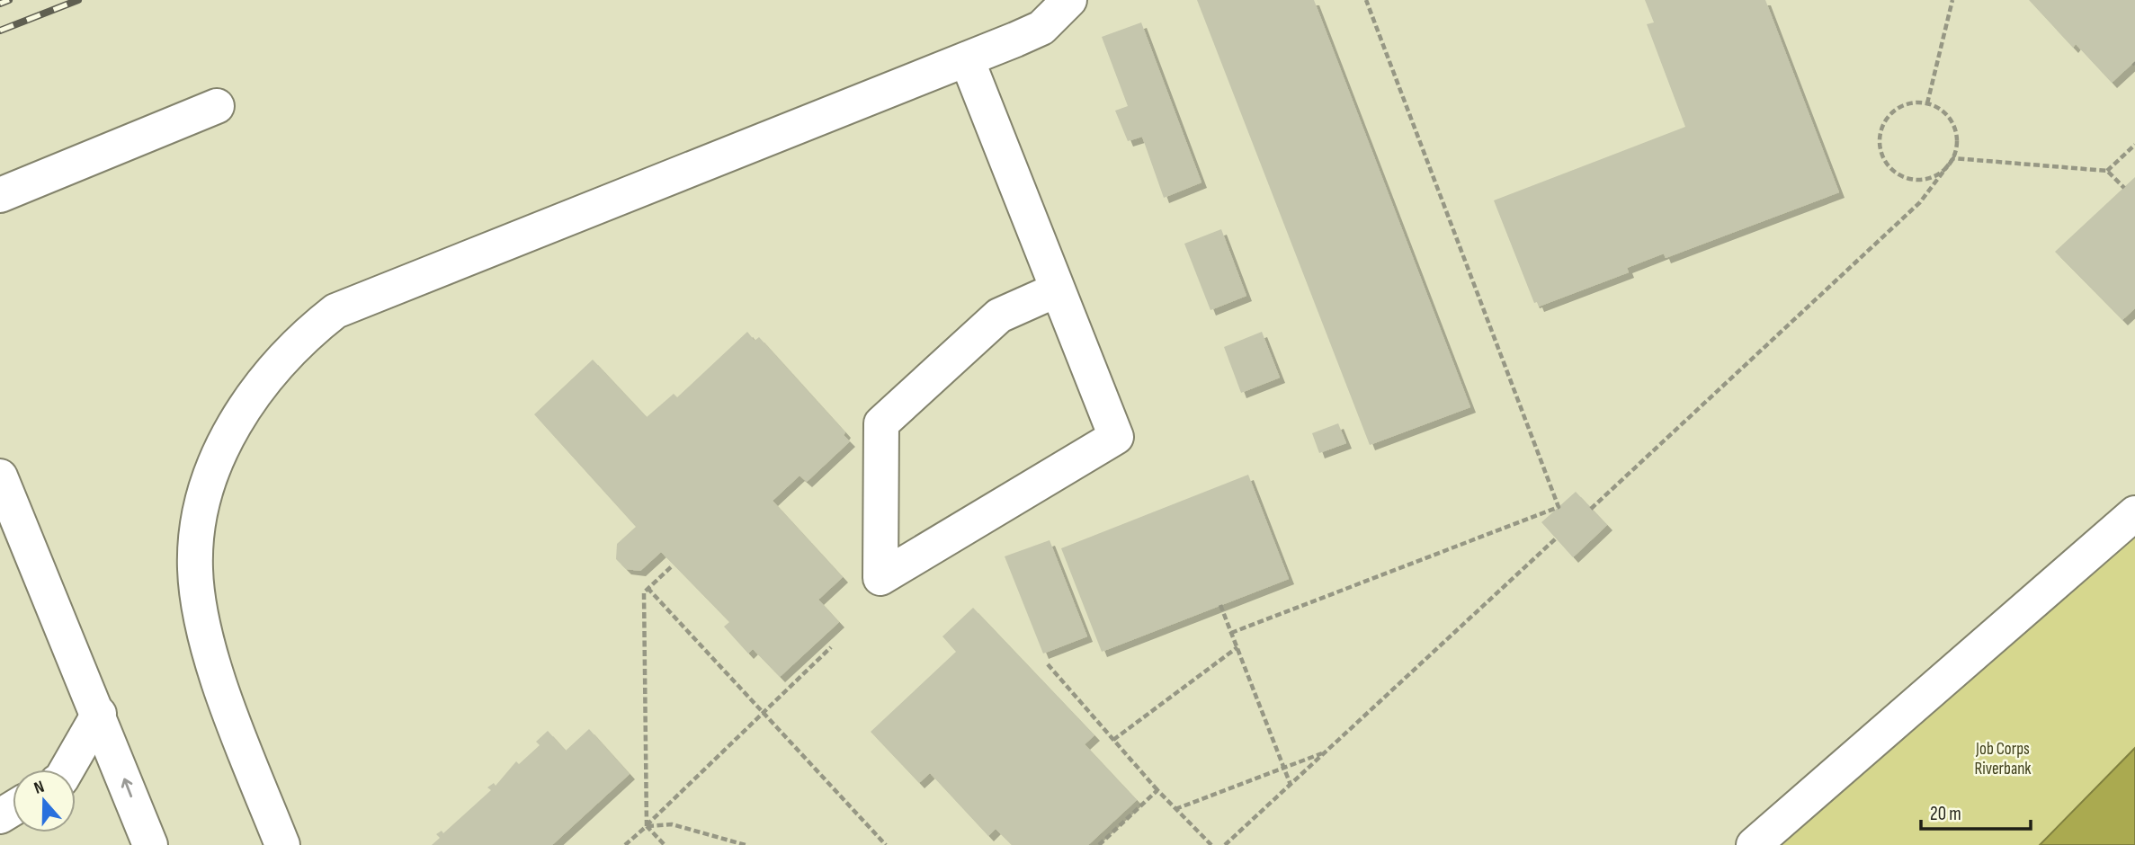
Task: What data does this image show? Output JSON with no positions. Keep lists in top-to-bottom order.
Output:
{
  "parks": ["Job Corps Riverbank"],
  "scale_bar": "20 m",
  "north": "top"
}
